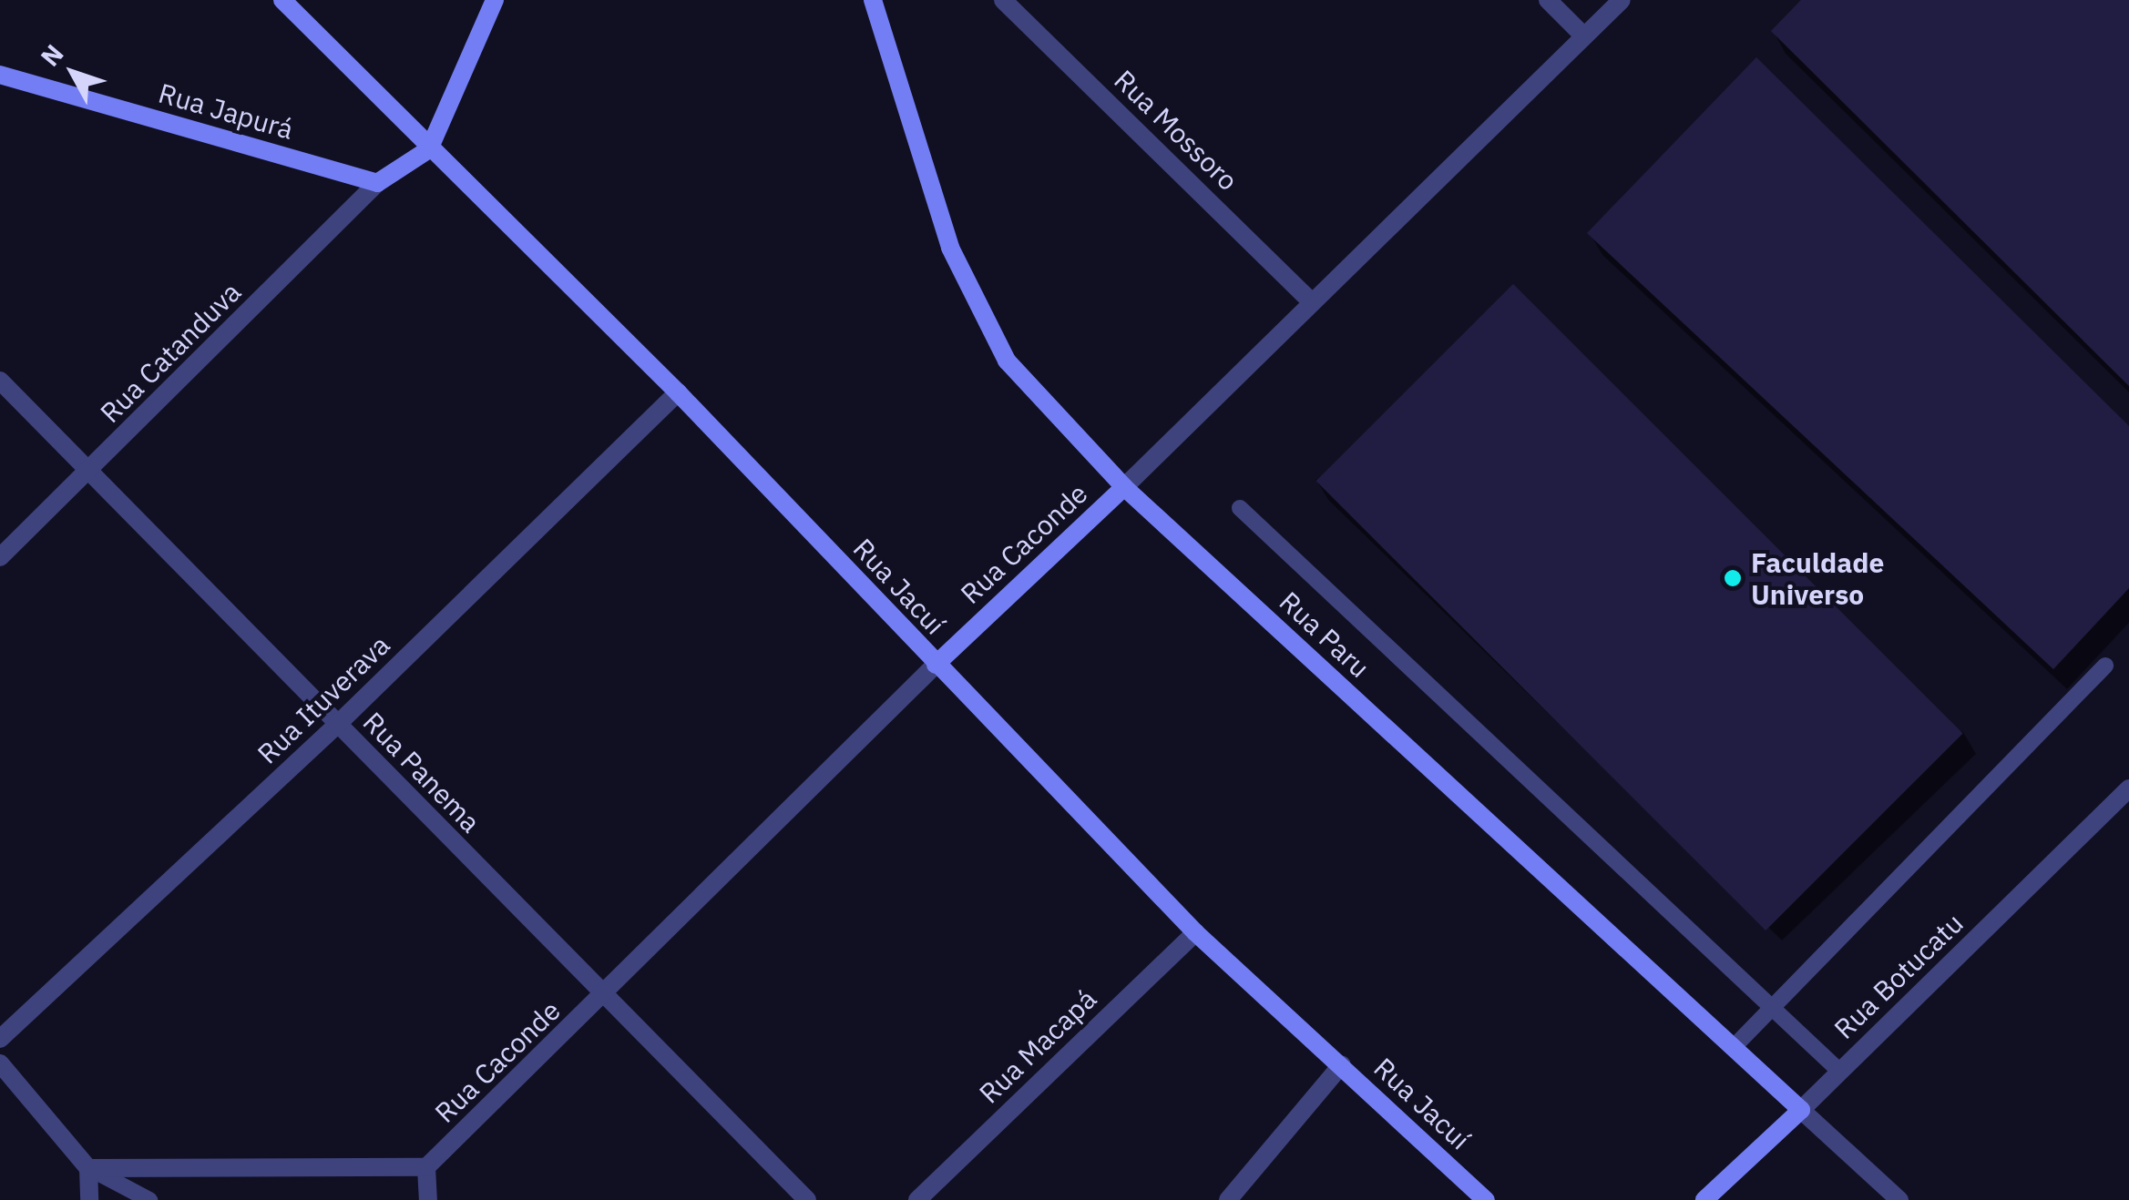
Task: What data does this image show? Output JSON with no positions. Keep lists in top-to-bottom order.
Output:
{
  "streets": {
    "street": [
      "Rua Japurá",
      "Rua Mossoro",
      "Rua Catanduva",
      "Rua Caconde",
      "Rua Jacuí",
      "Rua Paru",
      "Rua Ituverava",
      "Rua Panema",
      "Rua Botucatu",
      "Rua Macapá"
    ]
  },
  "crossings": [
    ["Rua Japurá", "Rua Catanduva"],
    ["Rua Mossoro", "Rua Caconde"],
    ["Rua Catanduva", "Rua Panema"],
    ["Rua Caconde", "Rua Jacuí"],
    ["Rua Caconde", "Rua Paru"],
    ["Rua Caconde", "Rua Panema"],
    ["Rua Jacuí", "Rua Ituverava"],
    ["Rua Jacuí", "Rua Macapá"],
    ["Rua Paru", "Rua Botucatu"],
    ["Rua Ituverava", "Rua Panema"]
  ],
  "places": ["Faculdade Universo"],
  "north": "top left"
}
